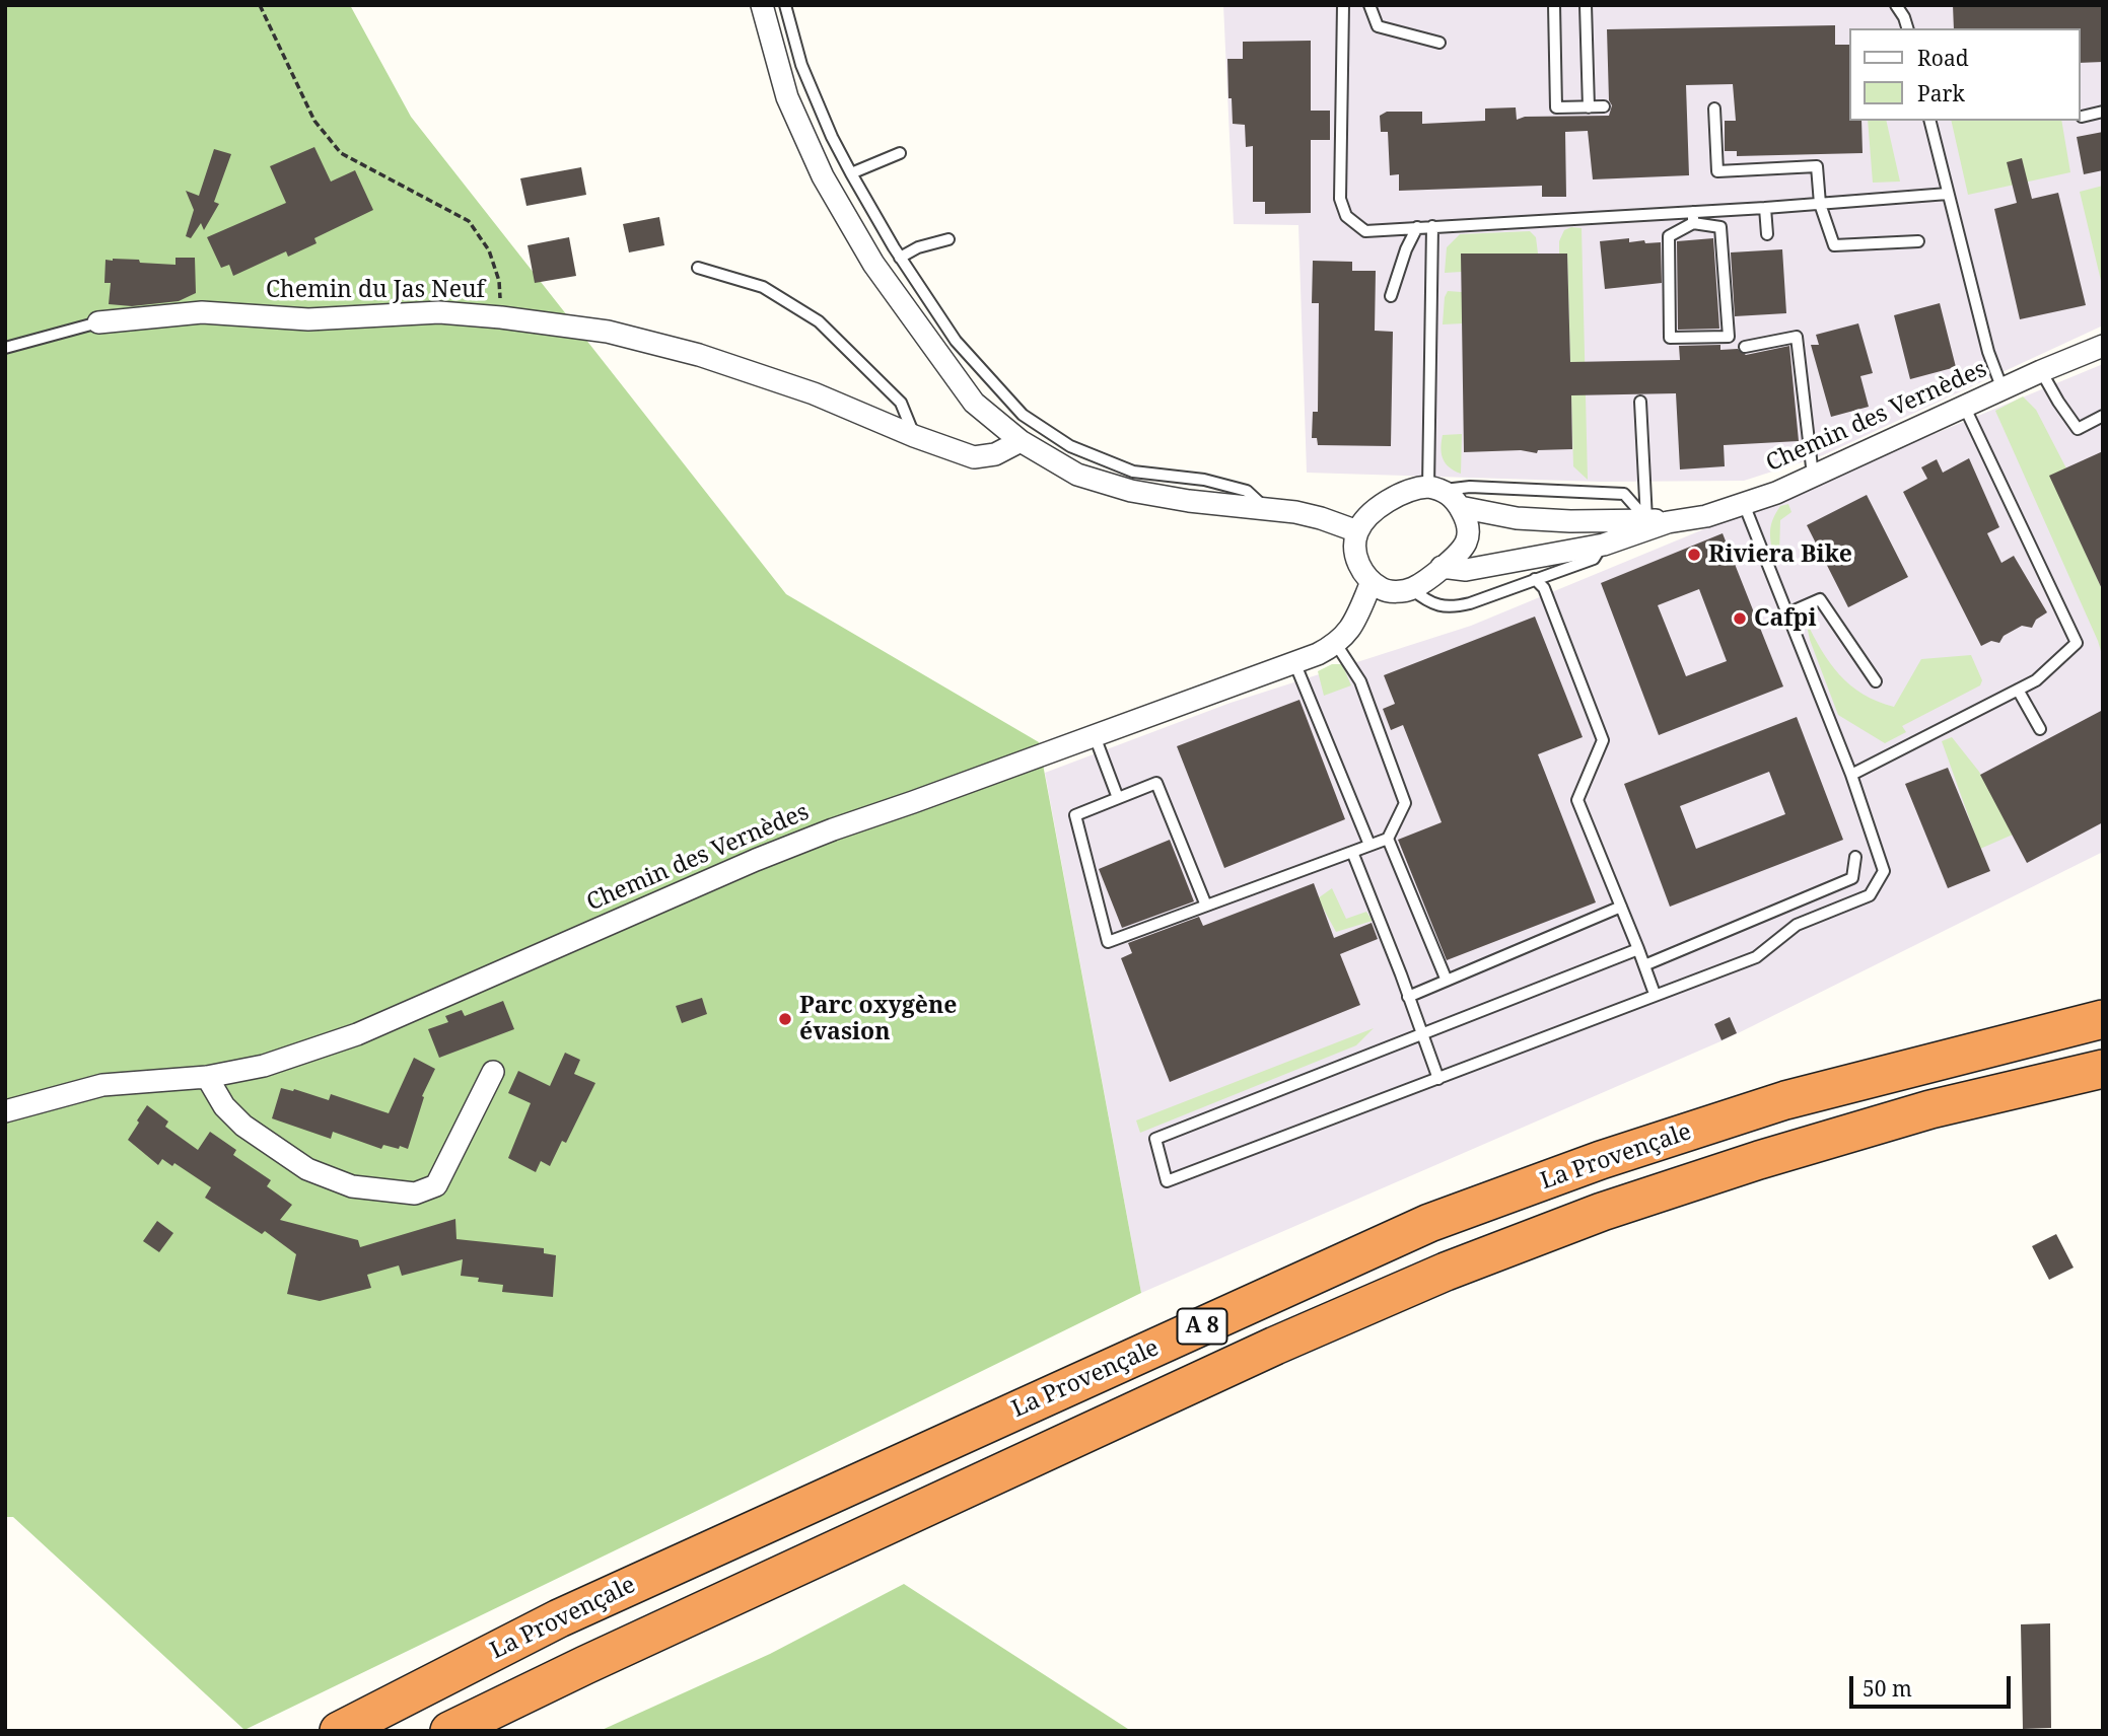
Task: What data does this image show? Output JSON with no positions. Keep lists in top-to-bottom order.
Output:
{
  "streets": {
    "highway": ["La Provençale", "A 8"],
    "street": ["Chemin du Jas Neuf", "Chemin des Vernèdes"]
  },
  "places": ["Riviera Bike", "Cafpi", "Parc oxygène évasion"],
  "legend": ["Road", "Park"],
  "scale_bar": "50 m"
}
